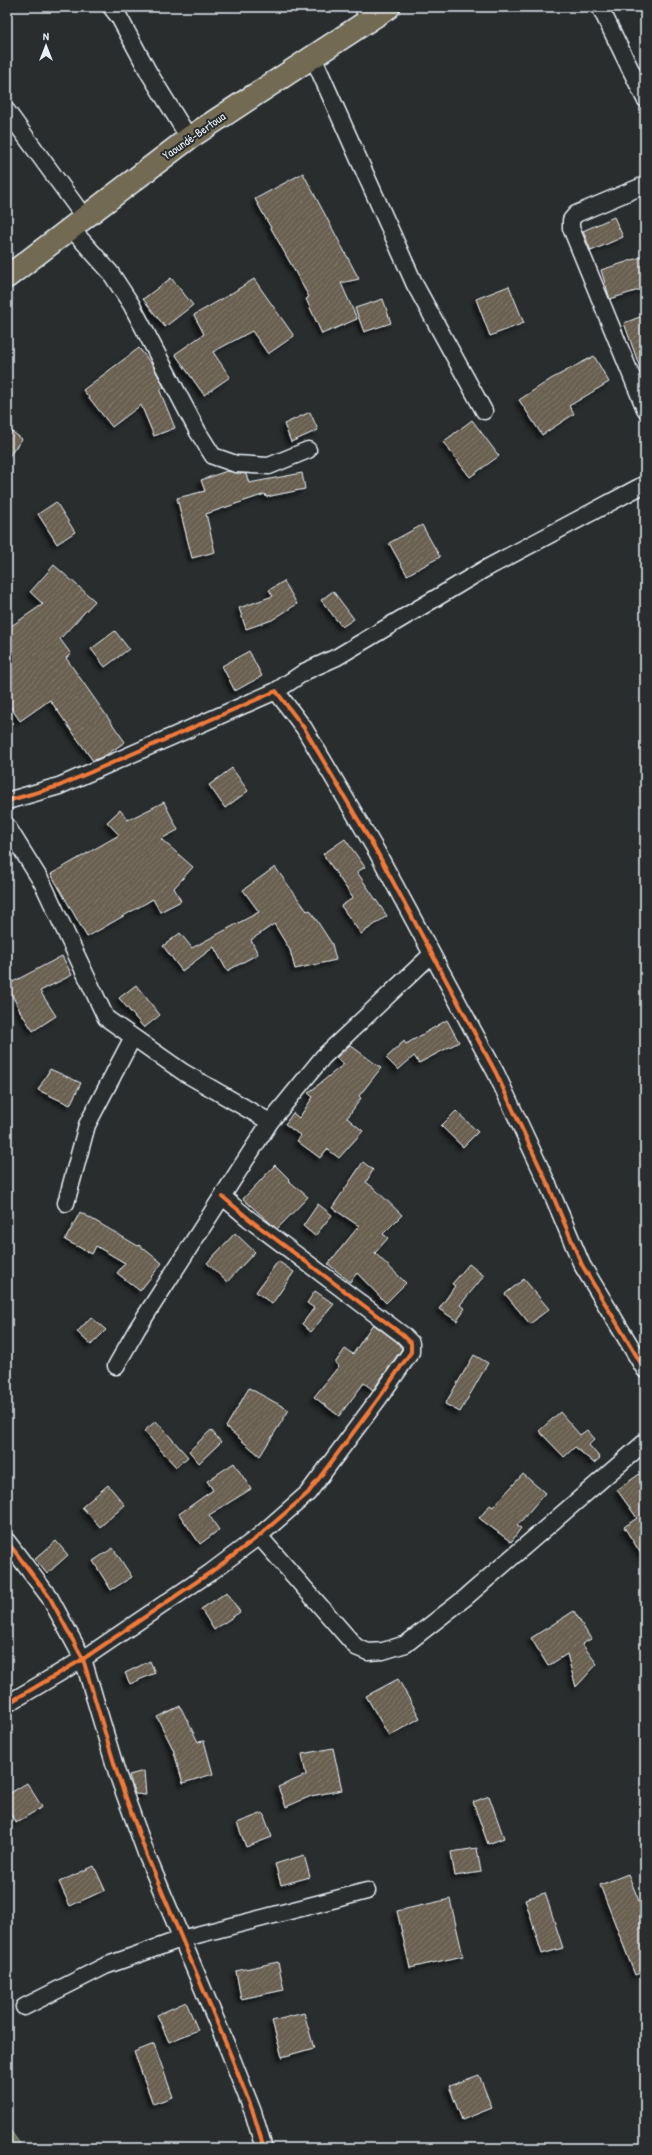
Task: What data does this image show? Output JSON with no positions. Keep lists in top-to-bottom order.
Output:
{
  "streets": {
    "highway": ["Yaoundé-Bertoua"]
  },
  "north": "top"
}
